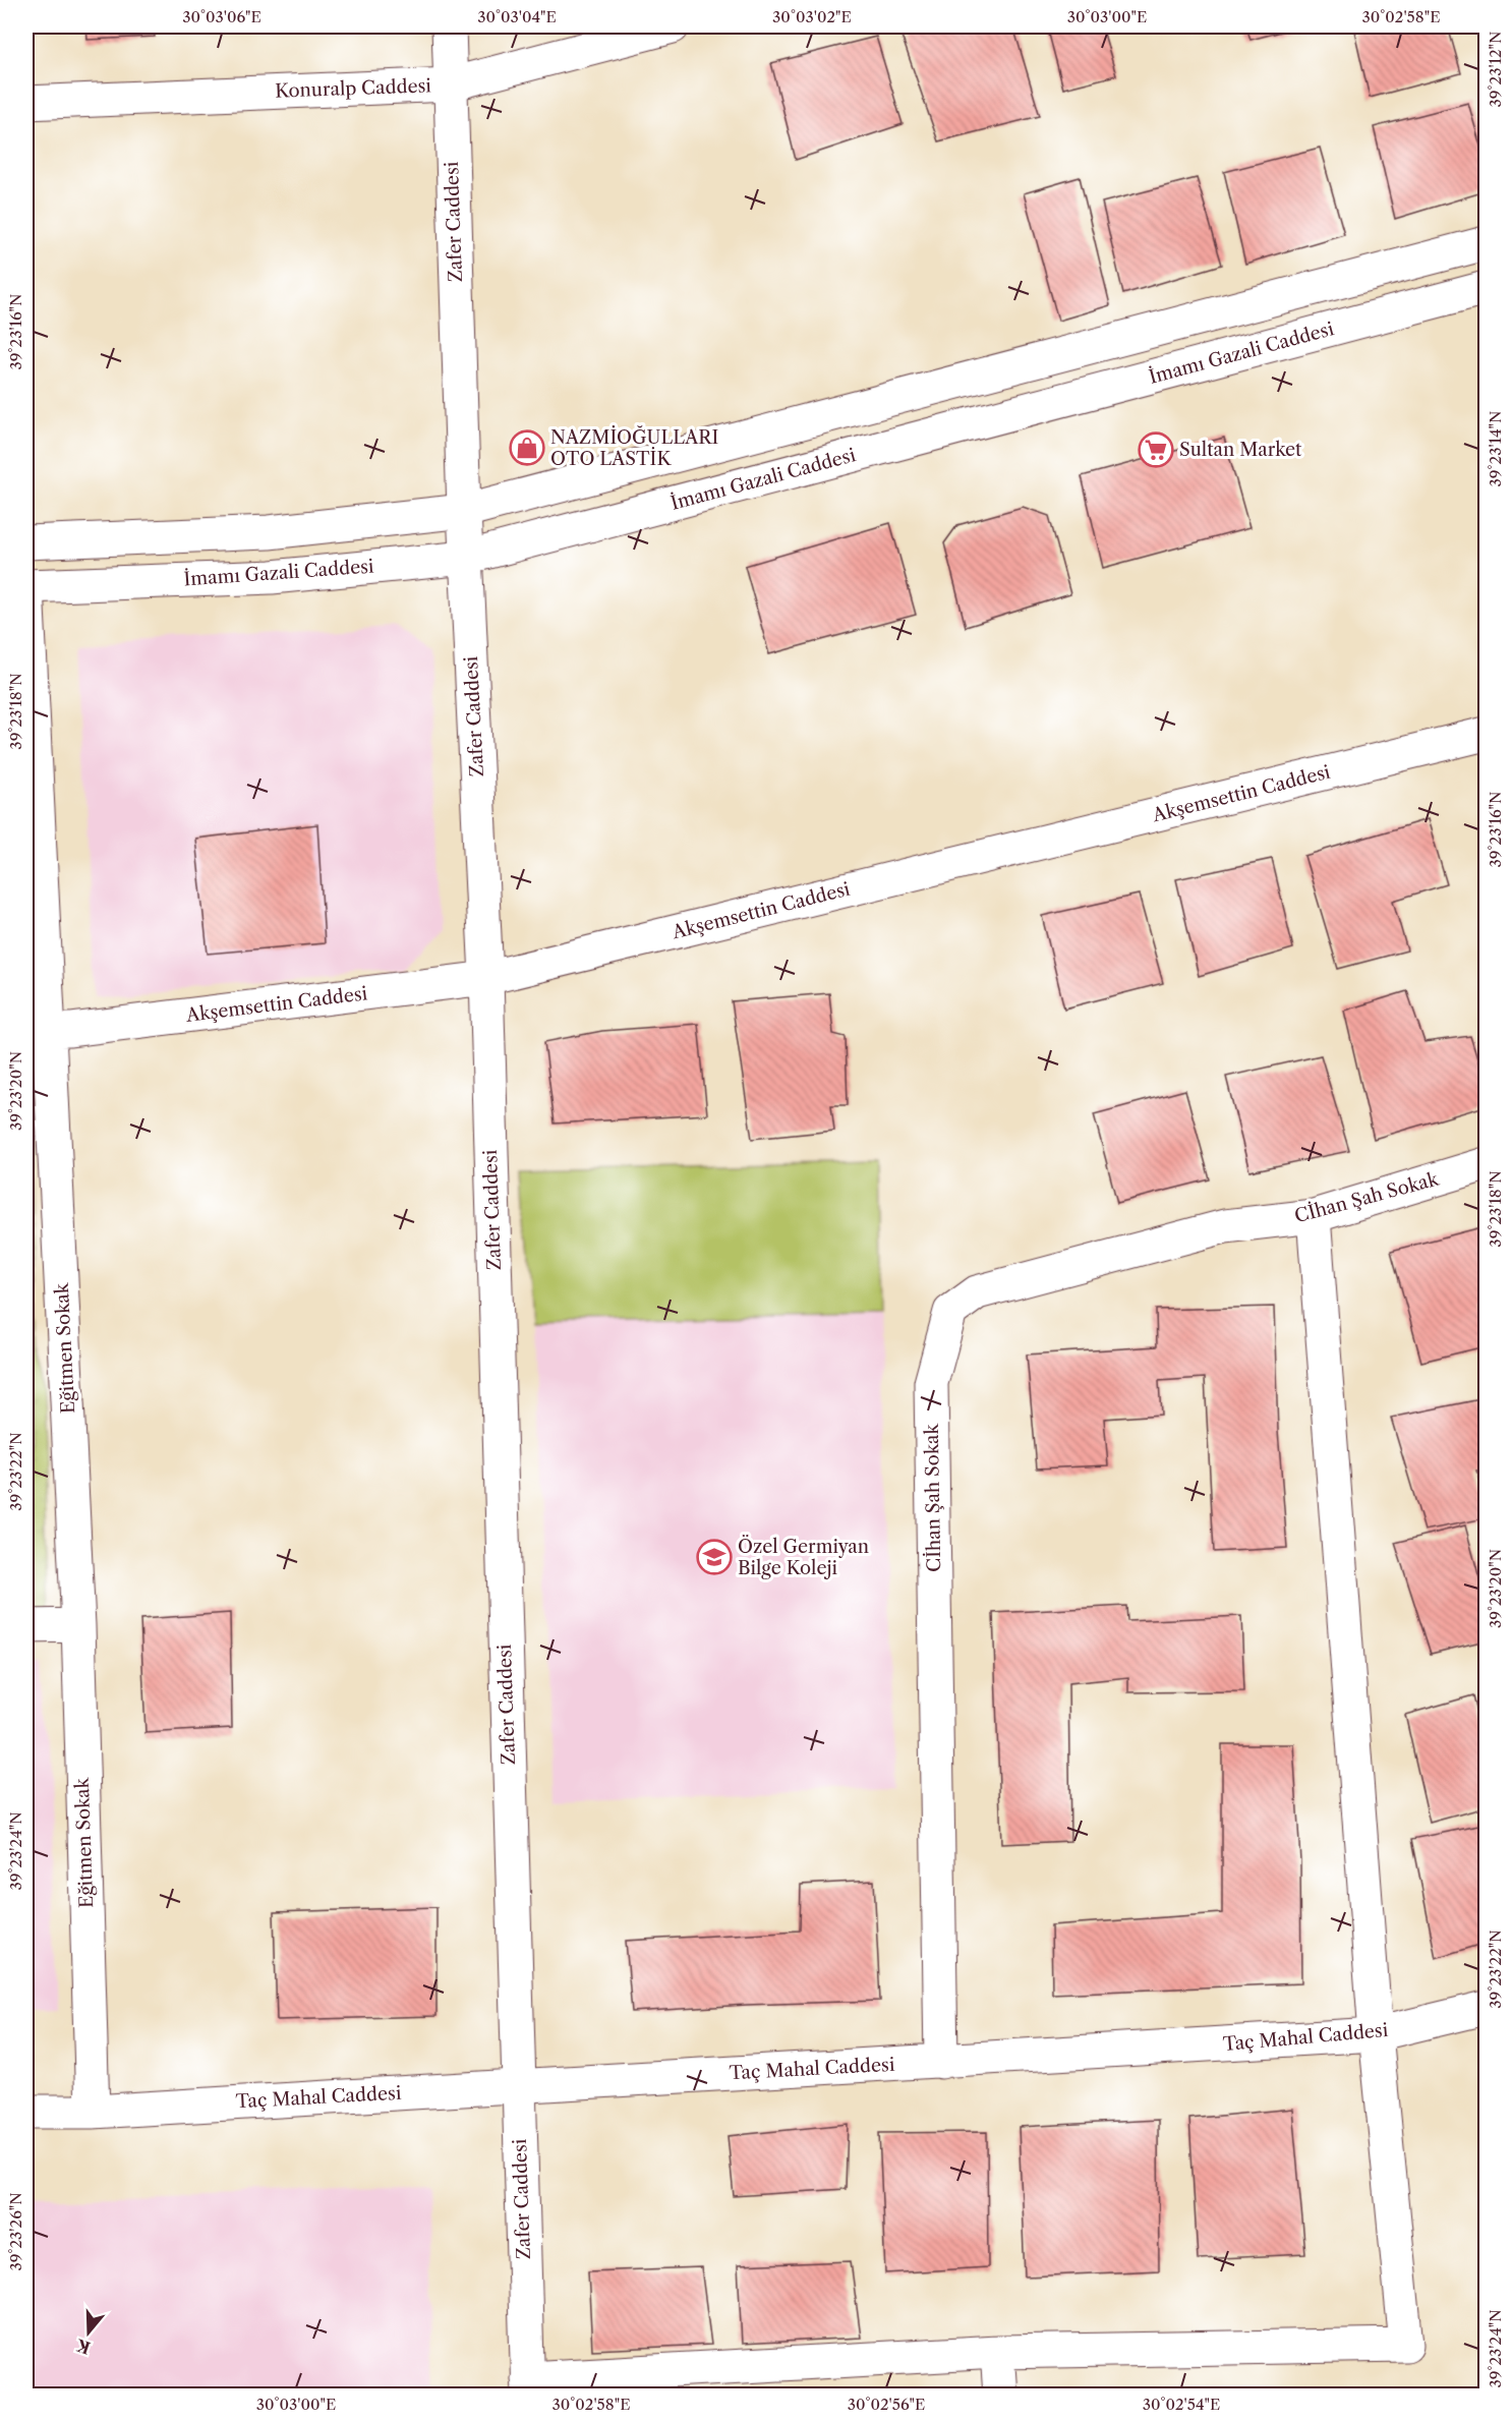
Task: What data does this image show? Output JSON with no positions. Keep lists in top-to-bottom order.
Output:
{
  "streets": {
    "street": [
      "Konuralp Caddesi",
      "Zafer Caddesi",
      "İmamı Gazali Caddesi",
      "Akşemsettin Caddesi",
      "Cİhan Şah Sokak",
      "Eğitmen Sokak",
      "Taç Mahal Caddesi"
    ]
  },
  "crossings": [
    ["Konuralp Caddesi", "Zafer Caddesi"],
    ["Zafer Caddesi", "İmamı Gazali Caddesi"],
    ["Zafer Caddesi", "Akşemsettin Caddesi"],
    ["Zafer Caddesi", "Taç Mahal Caddesi"],
    ["İmamı Gazali Caddesi", "Eğitmen Sokak"],
    ["Akşemsettin Caddesi", "Eğitmen Sokak"],
    ["Cİhan Şah Sokak", "Taç Mahal Caddesi"],
    ["Eğitmen Sokak", "Taç Mahal Caddesi"]
  ],
  "places": {
    "shop": ["NAZMİOĞULLARI OTO LASTİK"],
    "supermarket": ["Sultan Market"],
    "school or university": ["Özel Germiyan Bilge Koleji"]
  },
  "north": "bottom",
  "coordinates": [
    "30°03'06\"E",
    "30°03'04\"E",
    "30°03'02\"E",
    "30°03'00\"E",
    "30°02'58\"E",
    "39°23'12\"N",
    "39°23'16\"N",
    "39°23'14\"N",
    "39°23'18\"N",
    "39°23'20\"N",
    "39°23'22\"N",
    "39°23'24\"N",
    "39°23'26\"N",
    "30°02'56\"E",
    "30°02'54\"E"
  ]
}
